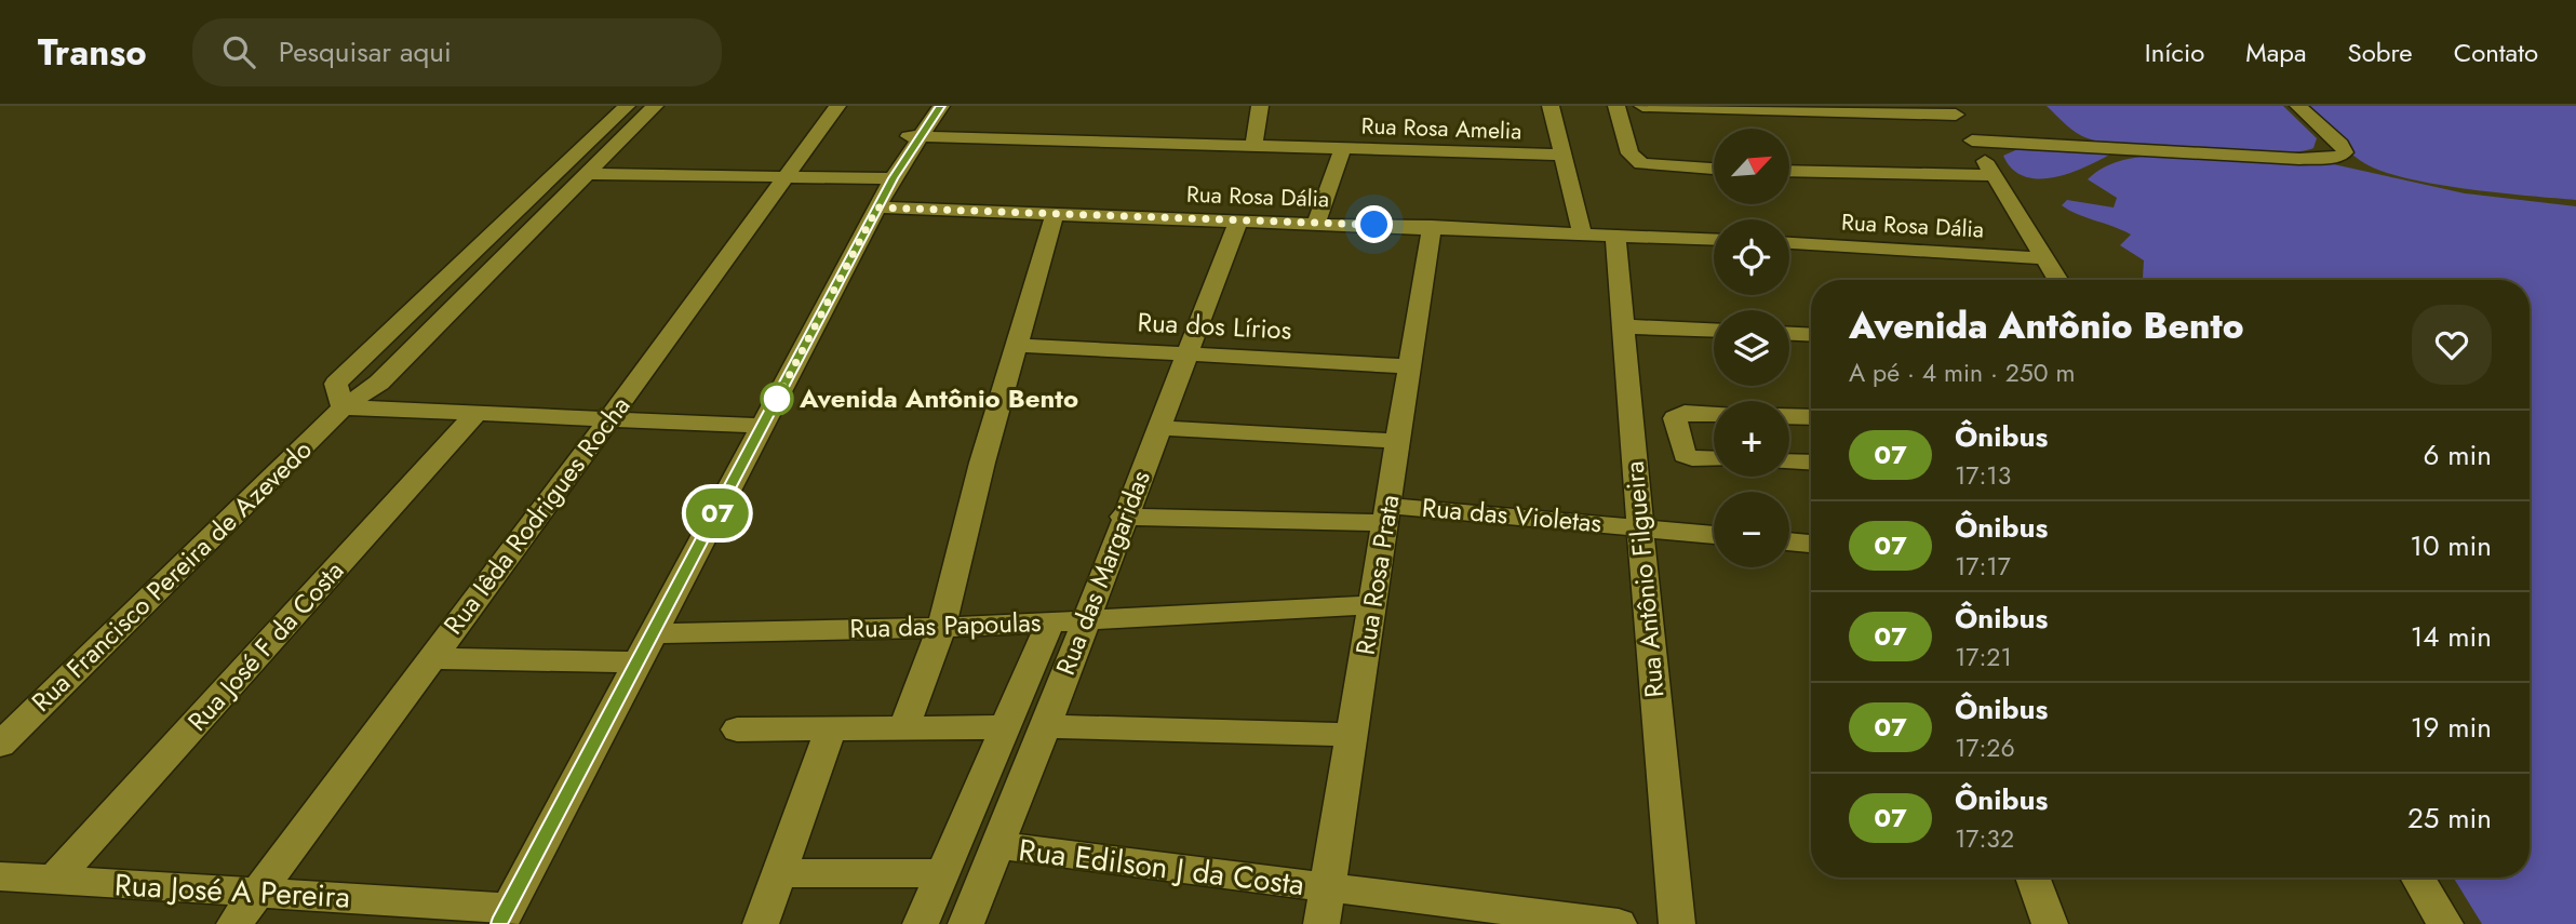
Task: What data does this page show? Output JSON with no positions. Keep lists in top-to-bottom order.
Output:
{
  "streets": {
    "street": [
      "Rua Rosa Amelia",
      "Rua Rosa Dália",
      "Rua dos Lírios",
      "Rua Iêda Rodrigues Rocha",
      "Rua das Violetas",
      "Rua das Margaridas",
      "Rua Rosa Prata",
      "Rua Francisco Pereira de Azevedo",
      "Rua Antônio Filgueira",
      "Rua das Papoulas",
      "Rua José F da Costa",
      "Rua Edilson J da Costa",
      "Rua José A Pereira"
    ]
  },
  "crossings": [
    ["Rua Rosa Dália", "Rua das Margaridas"],
    ["Rua Rosa Dália", "Rua Rosa Prata"],
    ["Rua Rosa Dália", "Rua Antônio Filgueira"],
    ["Rua dos Lírios", "Rua das Margaridas"],
    ["Rua dos Lírios", "Rua Rosa Prata"],
    ["Rua Iêda Rodrigues Rocha", "Rua José A Pereira"],
    ["Rua das Violetas", "Rua das Margaridas"],
    ["Rua das Violetas", "Rua Rosa Prata"],
    ["Rua das Violetas", "Rua Antônio Filgueira"],
    ["Rua das Margaridas", "Rua das Papoulas"],
    ["Rua das Margaridas", "Rua Edilson J da Costa"],
    ["Rua Rosa Prata", "Rua das Papoulas"],
    ["Rua Rosa Prata", "Rua Edilson J da Costa"],
    ["Rua José F da Costa", "Rua José A Pereira"]
  ],
  "places": ["Avenida Antônio Bento"],
  "lines": ["bus line 07"],
  "north": "top right",
  "page": {
    "header": "Transo",
    "search": "Pesquisar aqui",
    "nav": [
      "Início",
      "Mapa",
      "Sobre",
      "Contato"
    ],
    "on_map": "07",
    "map_buttons": ["+", "−"],
    "heading": ["Avenida Antônio Bento", "A pé · 4 min · 250 m"],
    "list": [
      {
        "mark": "07",
        "name": "Ônibus",
        "note": "17:13",
        "value": "6 min"
      },
      {
        "mark": "07",
        "name": "Ônibus",
        "note": "17:17",
        "value": "10 min"
      },
      {
        "mark": "07",
        "name": "Ônibus",
        "note": "17:21",
        "value": "14 min"
      },
      {
        "mark": "07",
        "name": "Ônibus",
        "note": "17:26",
        "value": "19 min"
      },
      {
        "mark": "07",
        "name": "Ônibus",
        "note": "17:32",
        "value": "25 min"
      }
    ]
  }
}
